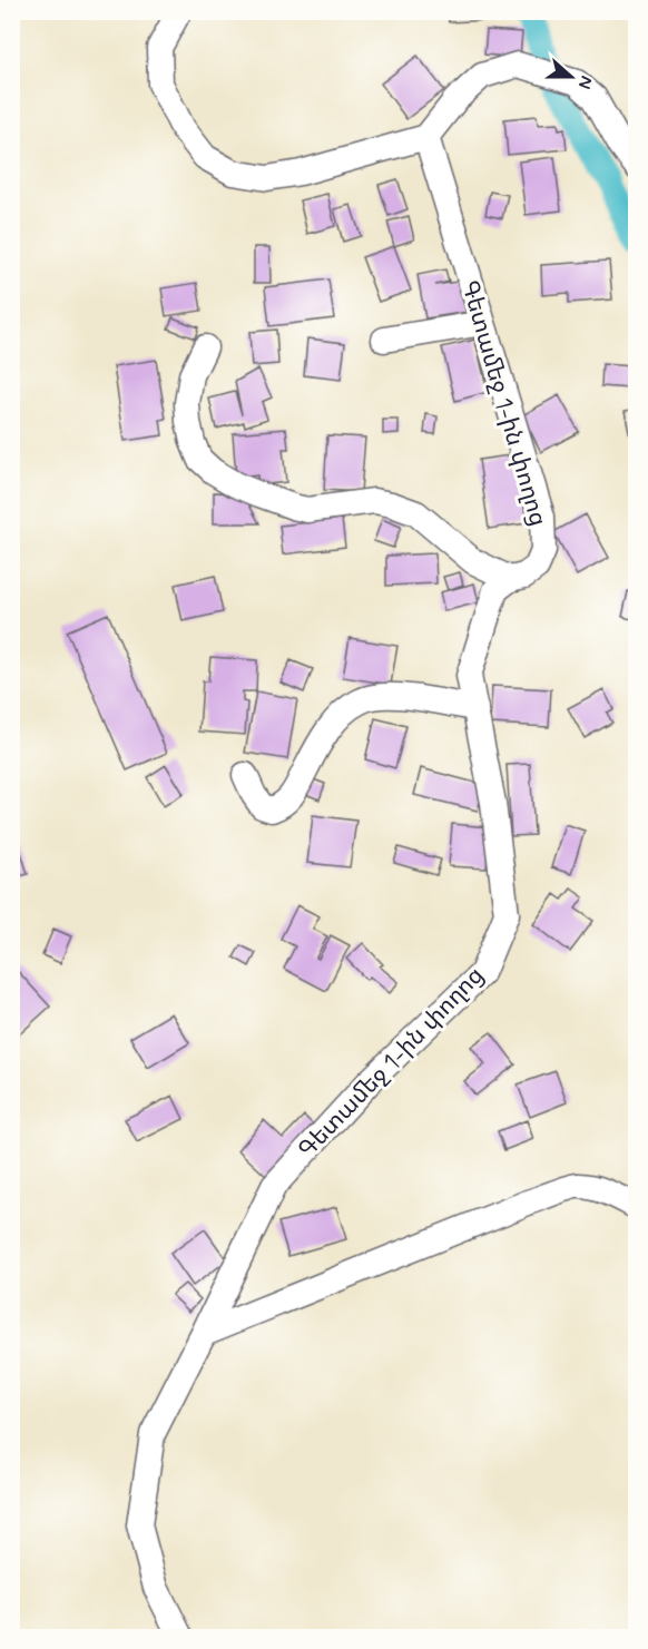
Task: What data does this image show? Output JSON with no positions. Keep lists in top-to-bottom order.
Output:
{
  "streets": {
    "street": ["Գետամեջ 1-ին փողոց"]
  },
  "north": "right"
}
